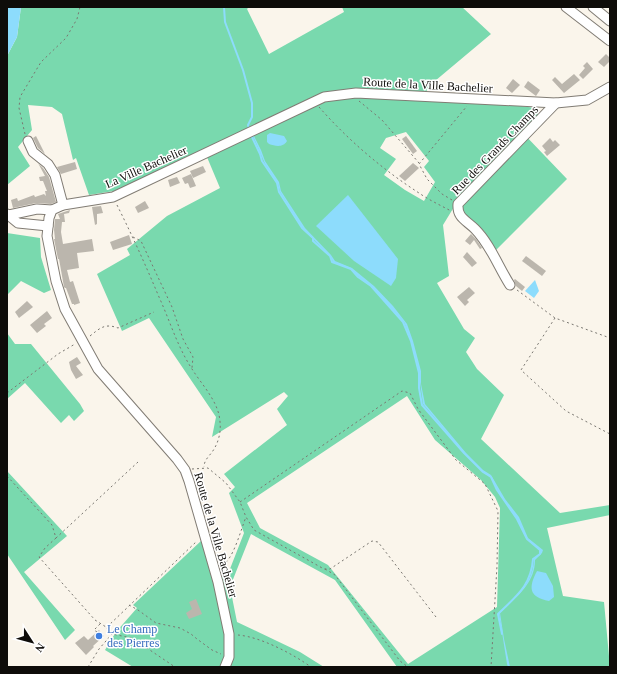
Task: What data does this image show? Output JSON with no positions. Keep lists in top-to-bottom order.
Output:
{
  "streets": {
    "street": ["Route de la Ville Bachelier", "Rue des Grands Champs", "La Ville Bachelier"]
  },
  "crossings": [
    ["Route de la Ville Bachelier", "Rue des Grands Champs"],
    ["Route de la Ville Bachelier", "La Ville Bachelier"]
  ],
  "places": ["Le Champ des Pierres"],
  "north": "bottom right"
}
